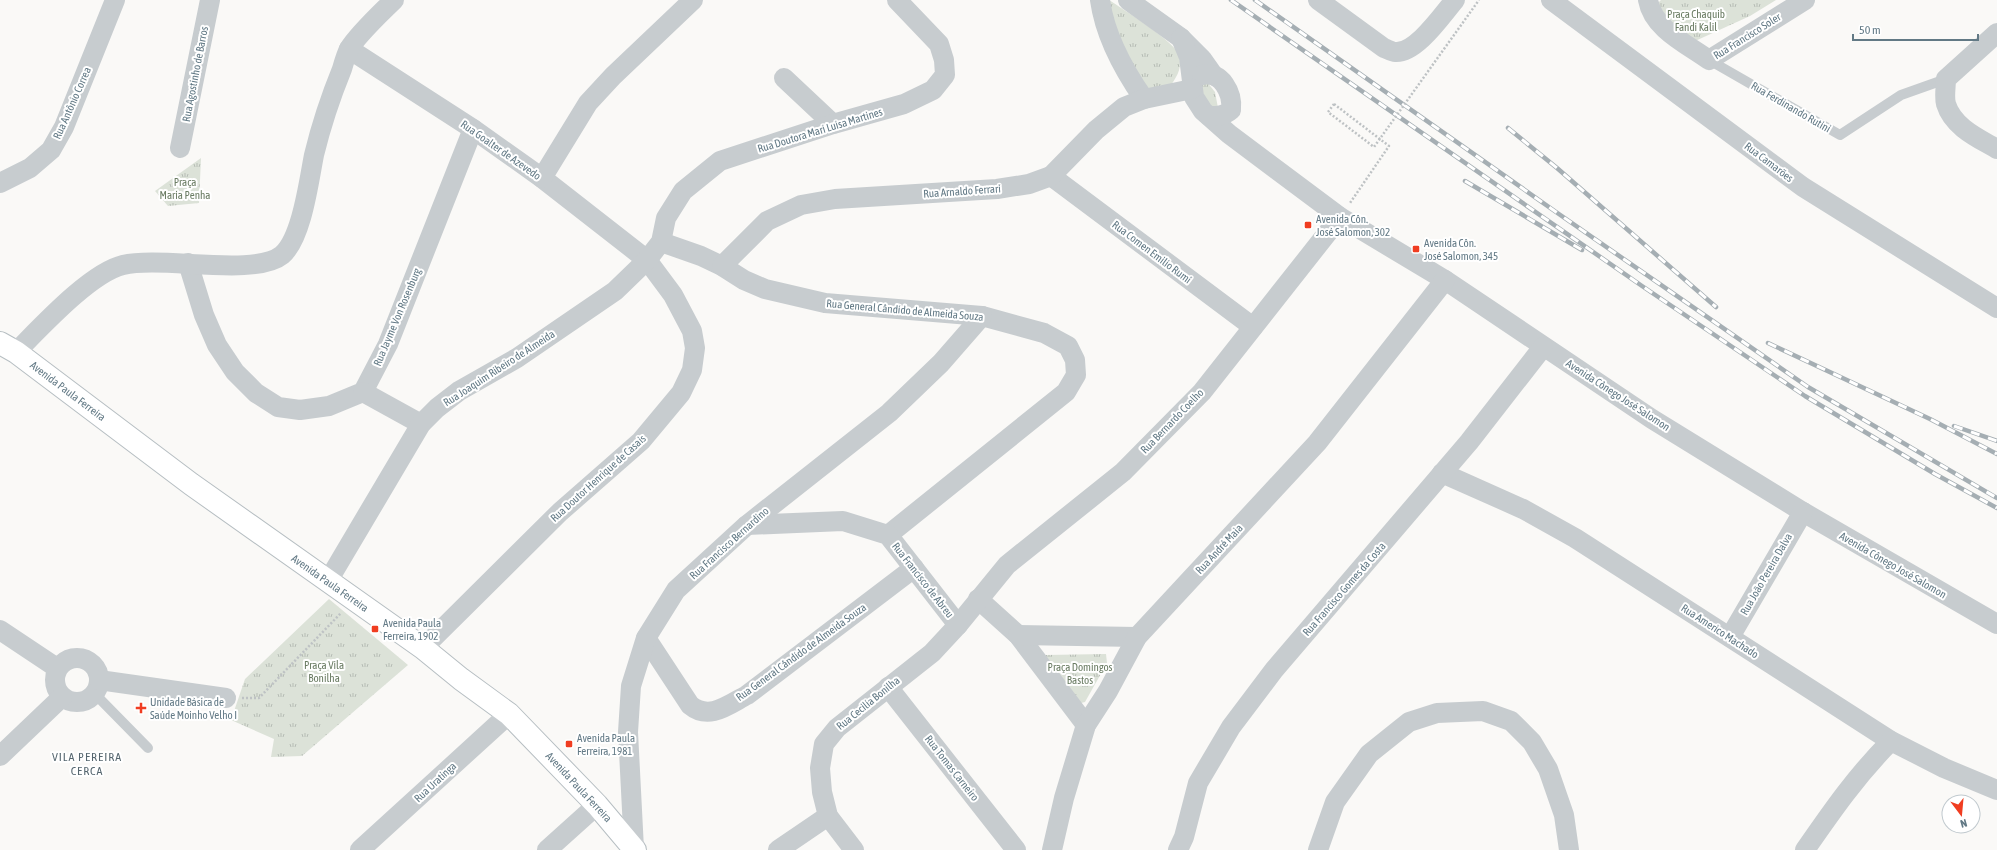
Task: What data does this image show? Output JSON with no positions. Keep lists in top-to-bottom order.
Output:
{
  "streets": {
    "main road": ["Avenida Paula Ferreira"],
    "street": [
      "Rua Francisco Soler",
      "Rua Agostinho de Barros",
      "Rua Antônio Correa",
      "Rua Ferdinando Rutini",
      "Rua Doutora Mari Luisa Martines",
      "Rua Goalter de Azevedo",
      "Rua Camarões",
      "Rua Arnaldo Ferrari",
      "Rua Comen Emilio Rumi",
      "Rua General Cândido de Almeida Souza",
      "Rua Jayme Von Rosenburg",
      "Rua Joaquim Ribeiro de Almeida",
      "Avenida Cônego José Salomon",
      "Rua Bernardo Coelho",
      "Rua Doutor Henrique de Casais",
      "Rua Francisco Bernardino",
      "Rua André Maia",
      "Rua João Pereira Dalva",
      "Rua Francisco de Abreu",
      "Rua Francisco Gomes da Costa",
      "Rua Americo Machado",
      "Rua Cecilia Bonilha",
      "Rua Tomas Carneiro",
      "Rua Uratinga"
    ]
  },
  "crossings": [
    ["Rua Francisco Soler", "Rua Ferdinando Rutini"],
    ["Rua Doutora Mari Luisa Martines", "Rua Goalter de Azevedo"],
    ["Rua Doutora Mari Luisa Martines", "Rua General Cândido de Almeida Souza"],
    ["Rua Doutora Mari Luisa Martines", "Rua Joaquim Ribeiro de Almeida"],
    ["Rua Doutora Mari Luisa Martines", "Rua Doutor Henrique de Casais"],
    ["Rua Goalter de Azevedo", "Rua Jayme Von Rosenburg"],
    ["Rua Goalter de Azevedo", "Rua Joaquim Ribeiro de Almeida"],
    ["Rua Goalter de Azevedo", "Rua Doutor Henrique de Casais"],
    ["Rua Arnaldo Ferrari", "Rua Comen Emilio Rumi"],
    ["Rua Arnaldo Ferrari", "Rua General Cândido de Almeida Souza"],
    ["Rua Arnaldo Ferrari", "Avenida Cônego José Salomon"],
    ["Rua Comen Emilio Rumi", "Rua Bernardo Coelho"],
    ["Rua General Cândido de Almeida Souza", "Rua Francisco Bernardino"],
    ["Rua General Cândido de Almeida Souza", "Rua Francisco de Abreu"],
    ["Rua Joaquim Ribeiro de Almeida", "Avenida Paula Ferreira"],
    ["Rua Joaquim Ribeiro de Almeida", "Rua Doutor Henrique de Casais"],
    ["Avenida Paula Ferreira", "Rua Doutor Henrique de Casais"],
    ["Avenida Paula Ferreira", "Rua Francisco Bernardino"],
    ["Avenida Paula Ferreira", "Rua Uratinga"],
    ["Avenida Cônego José Salomon", "Rua Bernardo Coelho"],
    ["Avenida Cônego José Salomon", "Rua André Maia"],
    ["Avenida Cônego José Salomon", "Rua João Pereira Dalva"],
    ["Avenida Cônego José Salomon", "Rua Francisco Gomes da Costa"],
    ["Rua Bernardo Coelho", "Rua Cecilia Bonilha"],
    ["Rua Francisco Bernardino", "Rua Francisco de Abreu"],
    ["Rua João Pereira Dalva", "Rua Americo Machado"],
    ["Rua Francisco de Abreu", "Rua Cecilia Bonilha"],
    ["Rua Francisco Gomes da Costa", "Rua Americo Machado"],
    ["Rua Cecilia Bonilha", "Rua Tomas Carneiro"]
  ],
  "districts": ["VILA PEREIRA CERCA"],
  "parks": [
    "Praça Chaquib Fandi Kalil",
    "Praça Maria Penha",
    "Praça Vila Bonilha",
    "Praça Domingos Bastos"
  ],
  "places": {
    "transit": [
      "Avenida Côn. José Salomon, 302",
      "Avenida Côn. José Salomon, 345",
      "Avenida Paula Ferreira, 1902",
      "Avenida Paula Ferreira, 1981"
    ],
    "health": ["Unidade Básica de Saúde Moinho Velho I"]
  },
  "scale_bar": "50 m",
  "north": "bottom"
}
